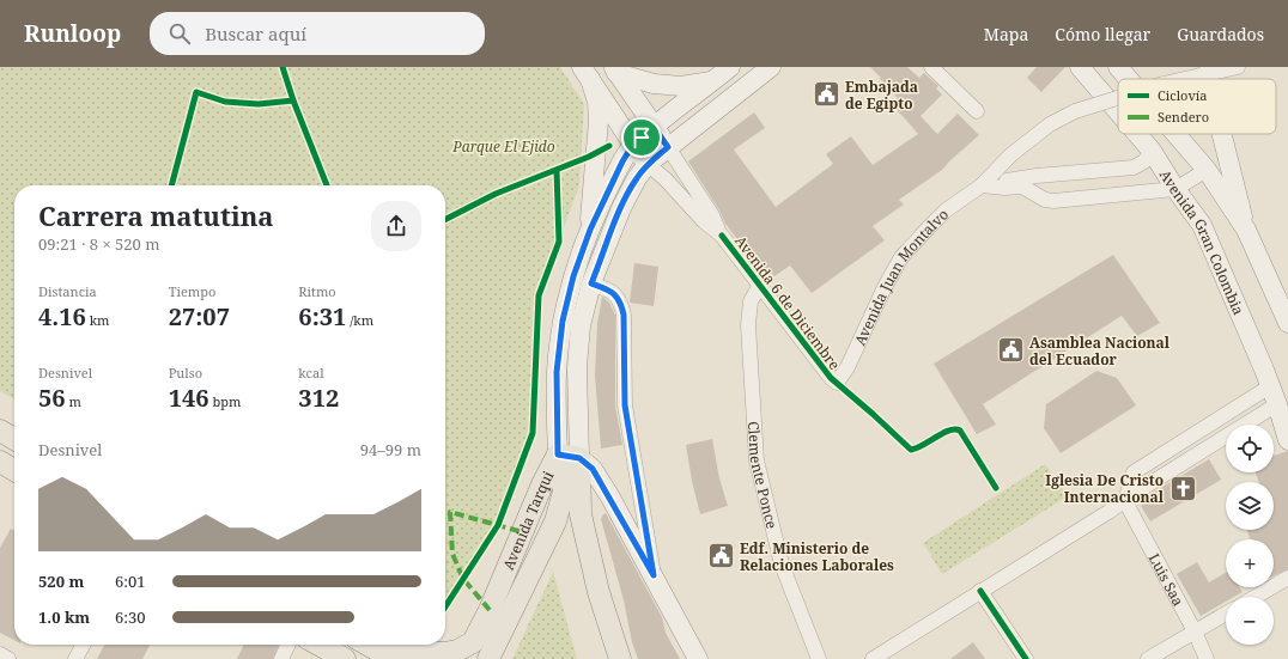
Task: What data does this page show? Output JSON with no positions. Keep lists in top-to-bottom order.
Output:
{
  "streets": {
    "main road": ["Avenida Gran Colombia", "Avenida 6 de Diciembre", "Avenida Tarqui"],
    "street": ["Avenida Juan Montalvo", "Clemente Ponce", "Luis Saa"]
  },
  "crossings": [
    ["Avenida Gran Colombia", "Avenida Juan Montalvo"],
    ["Avenida Juan Montalvo", "Avenida 6 de Diciembre"],
    ["Avenida 6 de Diciembre", "Clemente Ponce"],
    ["Avenida 6 de Diciembre", "Avenida Tarqui"]
  ],
  "parks": ["Parque El Ejido"],
  "places": {
    "public building": ["Embajada de Egipto", "Asamblea Nacional del Ecuador", "Edf. Ministerio de Relaciones Laborales"],
    "church": ["Iglesia De Cristo Internacional"]
  },
  "legend": ["Ciclovía", "Sendero"],
  "page": {
    "header": "Runloop",
    "search": "Buscar aquí",
    "nav": ["Mapa", "Cómo llegar", "Guardados"],
    "heading": ["Carrera matutina", "09:21 · 8 × 520 m"],
    "stats": [
      ["Distancia", "4.16 km"],
      ["Tiempo", "27:07"],
      ["Ritmo", "6:31 /km"],
      ["Desnivel", "56 m"],
      ["Pulso", "146 bpm"],
      ["kcal", "312"]
    ],
    "map_buttons": ["+", "−"],
    "chart": ["Desnivel", "94–99 m"],
    "list": [
      {
        "name": "520 m",
        "note": "6:01"
      },
      {
        "name": "1.0 km",
        "note": "6:30"
      }
    ]
  }
}
